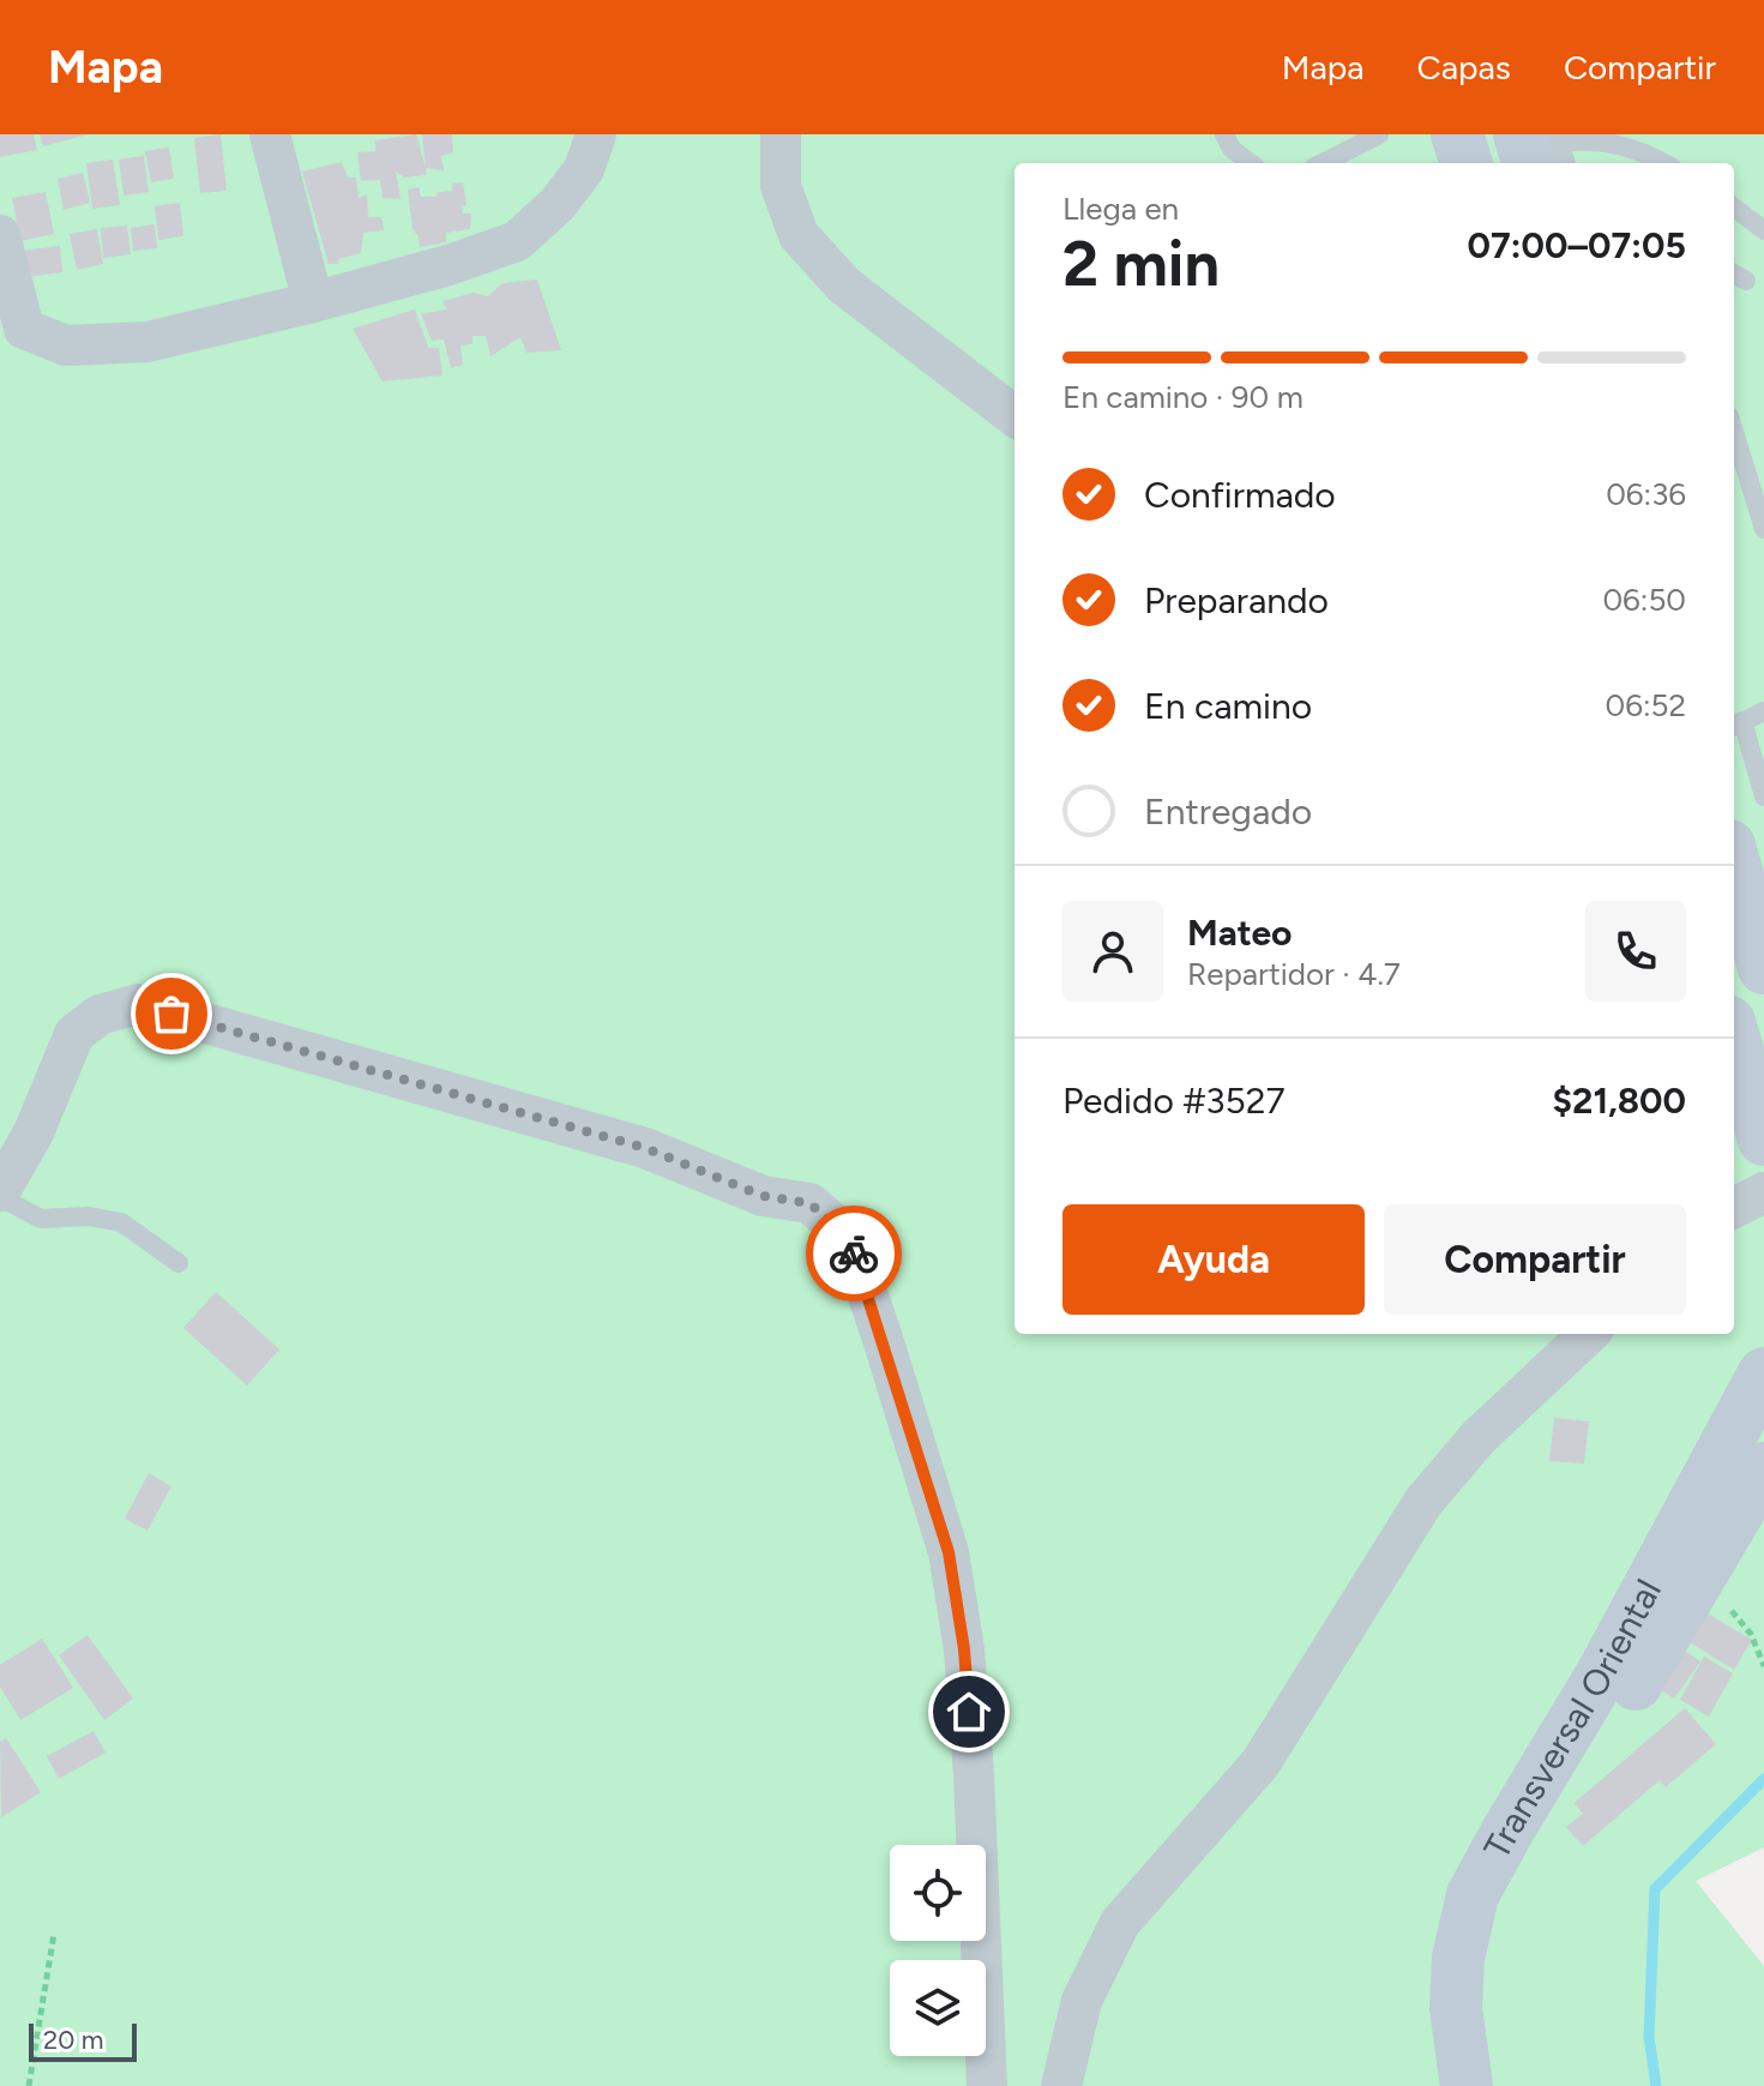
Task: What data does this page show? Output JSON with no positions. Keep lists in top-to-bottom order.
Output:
{
  "streets": {
    "main road": ["Transversal Oriental"]
  },
  "scale_bar": "20 m",
  "page": {
    "header": "Mapa",
    "nav": ["Mapa", "Capas", "Compartir"],
    "heading": ["2 min", "Llega en", "07:00–07:05"],
    "panel": [
      "Mateo",
      "Repartidor · 4.7",
      "Pedido #3527",
      "$21,800"
    ],
    "bar": "En camino · 90 m",
    "list": [
      ["Confirmado", "06:36"],
      ["Preparando", "06:50"],
      ["En camino", "06:52"],
      "Entregado"
    ],
    "buttons": ["Ayuda", "Compartir"],
    "scale": "20 m"
  }
}
